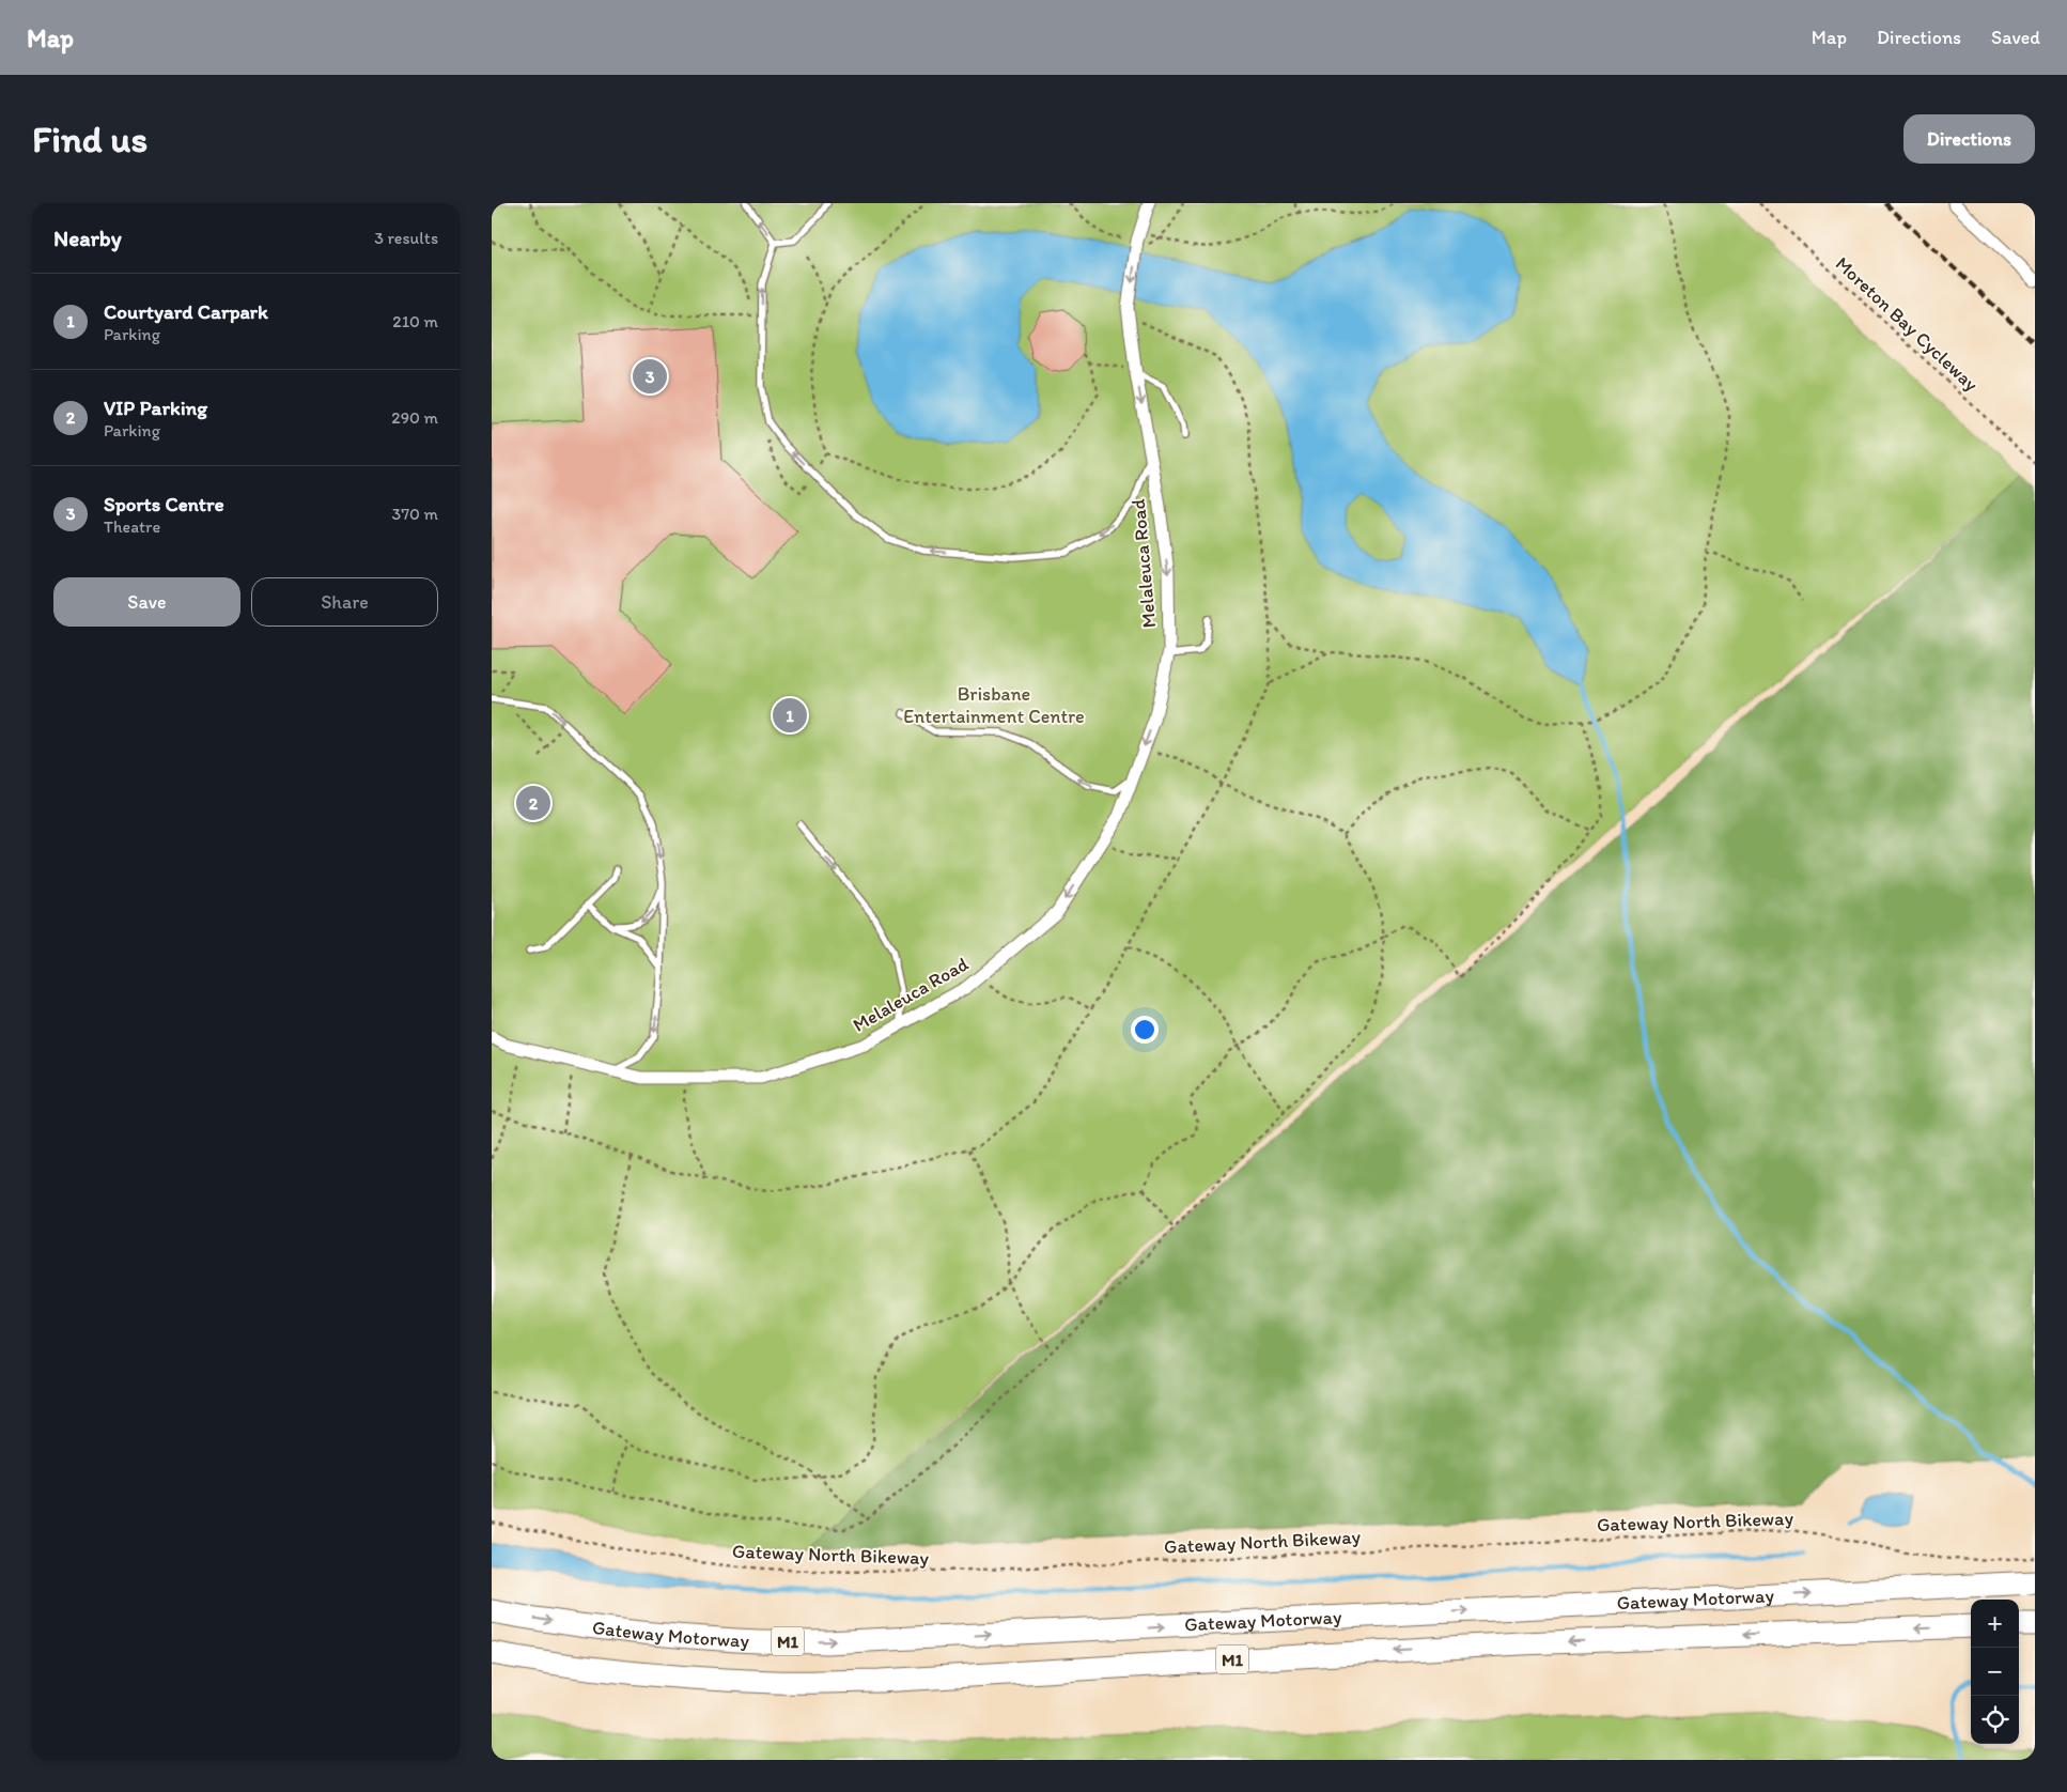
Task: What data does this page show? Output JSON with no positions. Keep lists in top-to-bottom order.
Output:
{
  "streets": {
    "highway": ["Gateway Motorway", "M1"],
    "street": ["Melaleuca Road"],
    "path": ["Moreton Bay Cycleway", "Gateway North Bikeway"]
  },
  "one_way": ["Melaleuca Road"],
  "parks": ["Brisbane Entertainment Centre"],
  "page": {
    "header": "Map",
    "nav": ["Map", "Directions", "Saved"],
    "buttons": [
      "Directions",
      ["Save", "Share"]
    ],
    "title": "Find us",
    "heading": ["Nearby", "3 results"],
    "list": [
      {
        "mark": "1",
        "name": "Courtyard Carpark",
        "note": "Parking",
        "value": "210 m"
      },
      {
        "mark": "2",
        "name": "VIP Parking",
        "note": "Parking",
        "value": "290 m"
      },
      {
        "mark": "3",
        "name": "Sports Centre",
        "note": "Theatre",
        "value": "370 m"
      }
    ],
    "pins": ["3", "1", "2"],
    "map_buttons": ["+", "−"]
  }
}
